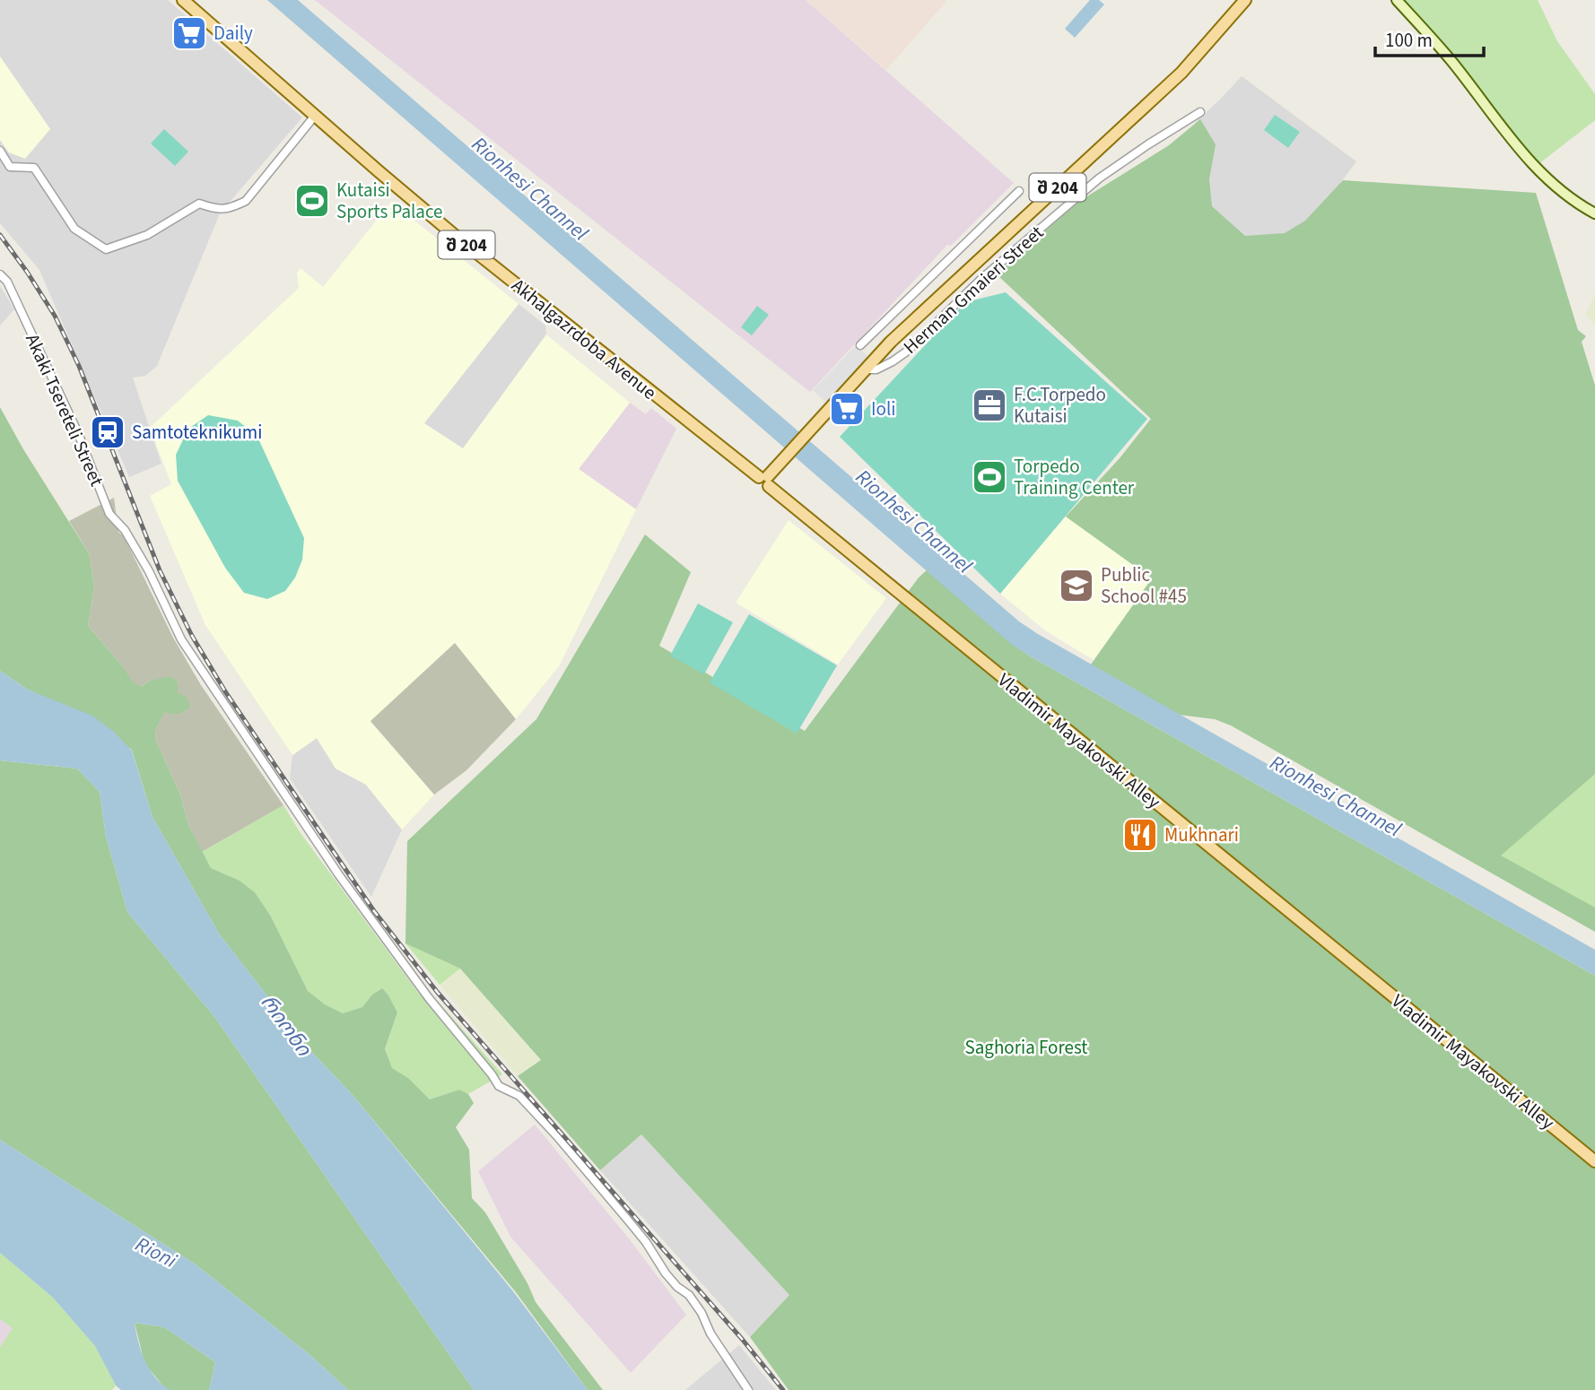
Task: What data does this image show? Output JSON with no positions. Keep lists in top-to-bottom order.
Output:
{
  "streets": {
    "main road": ["შ 204", "Akhalgazrdoba Avenue", "Vladimir Mayakovski Alley"],
    "street": ["Herman Gmaieri Street", "Akaki Tsereteli Street"]
  },
  "crossings": [
    ["შ 204", "Herman Gmaieri Street"],
    ["შ 204", "Akhalgazrdoba Avenue"],
    ["შ 204", "Vladimir Mayakovski Alley"],
    ["Akhalgazrdoba Avenue", "Vladimir Mayakovski Alley"]
  ],
  "water": ["Rionhesi Channel", "რიონი", "Rioni"],
  "parks": ["Saghoria Forest"],
  "places": {
    "supermarket": ["Daily", "Ioli"],
    "sports": ["Kutaisi Sports Palace", "Torpedo Training Center"],
    "office": ["F.C.Torpedo Kutaisi"],
    "station": ["Samtoteknikumi"],
    "school or university": ["Public School #45"],
    "restaurant": ["Mukhnari"]
  },
  "scale_bar": "100 m"
}
